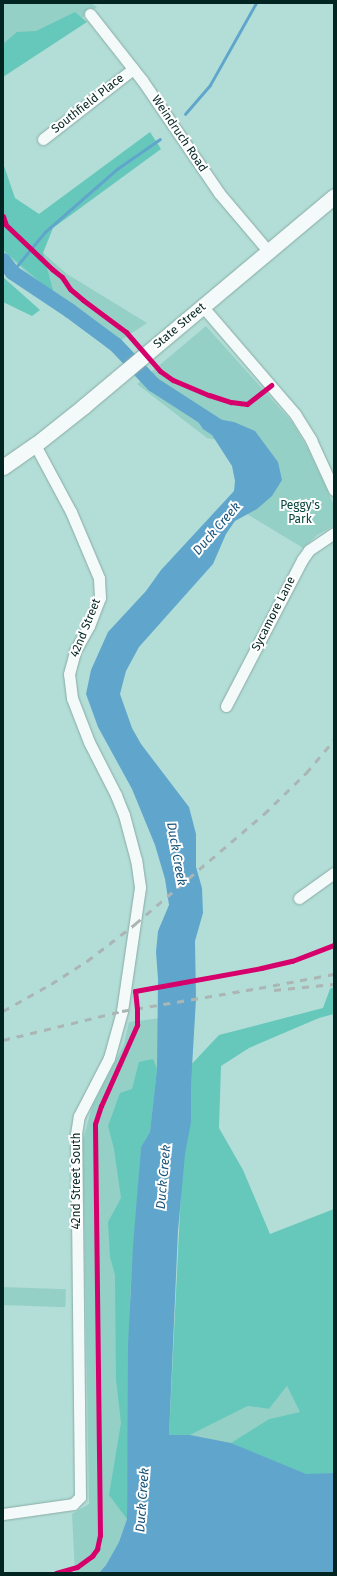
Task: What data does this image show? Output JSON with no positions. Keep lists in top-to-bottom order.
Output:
{
  "streets": {
    "main road": ["State Street"],
    "street": [
      "Southfield Place",
      "Weindruch Road",
      "Sycamore Lane",
      "42nd Street",
      "42nd Street South"
    ]
  },
  "crossings": [
    ["Southfield Place", "Weindruch Road"],
    ["Weindruch Road", "State Street"],
    ["State Street", "42nd Street"],
    ["42nd Street", "42nd Street South"]
  ],
  "water": ["Duck Creek"],
  "parks": ["Peggy's Park"]
}
